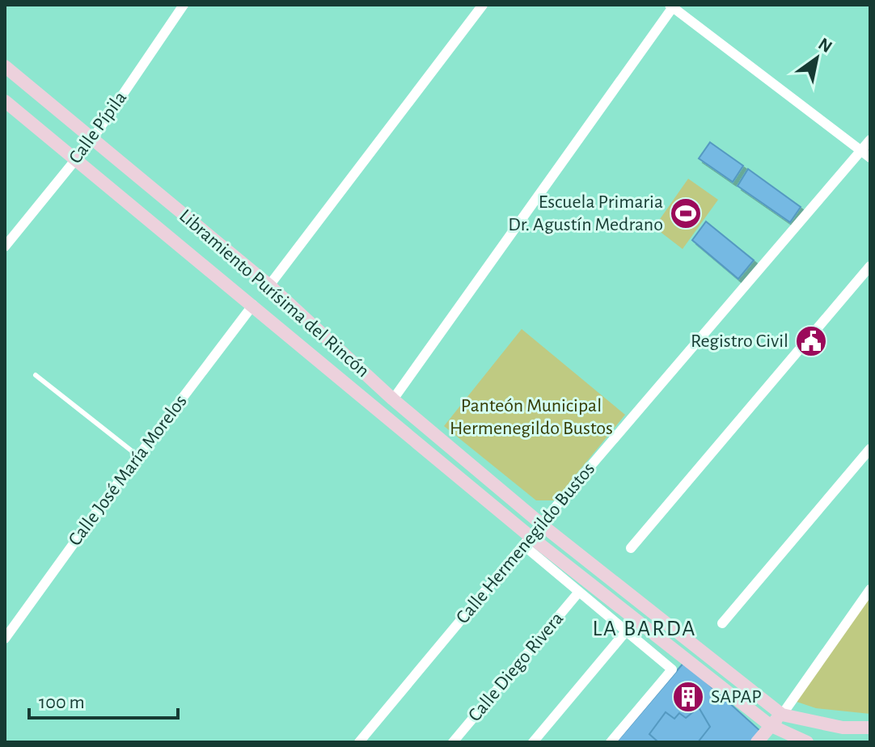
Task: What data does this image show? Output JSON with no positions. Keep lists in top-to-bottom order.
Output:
{
  "streets": {
    "main road": ["Libramiento Purísima del Rincón"],
    "street": [
      "Calle Pípila",
      "Calle José María Morelos",
      "Calle Hermenegildo Bustos",
      "Calle Diego Rivera"
    ]
  },
  "crossings": [
    ["Calle Pípila", "Libramiento Purísima del Rincón"],
    ["Libramiento Purísima del Rincón", "Calle José María Morelos"],
    ["Libramiento Purísima del Rincón", "Calle Hermenegildo Bustos"]
  ],
  "districts": ["LA BARDA"],
  "parks": ["Panteón Municipal Hermenegildo Bustos"],
  "places": {
    "sports": ["Escuela Primaria Dr. Agustín Medrano"],
    "public building": ["Registro Civil"],
    "building": ["SAPAP"]
  },
  "scale_bar": "100 m",
  "north": "top right"
}
